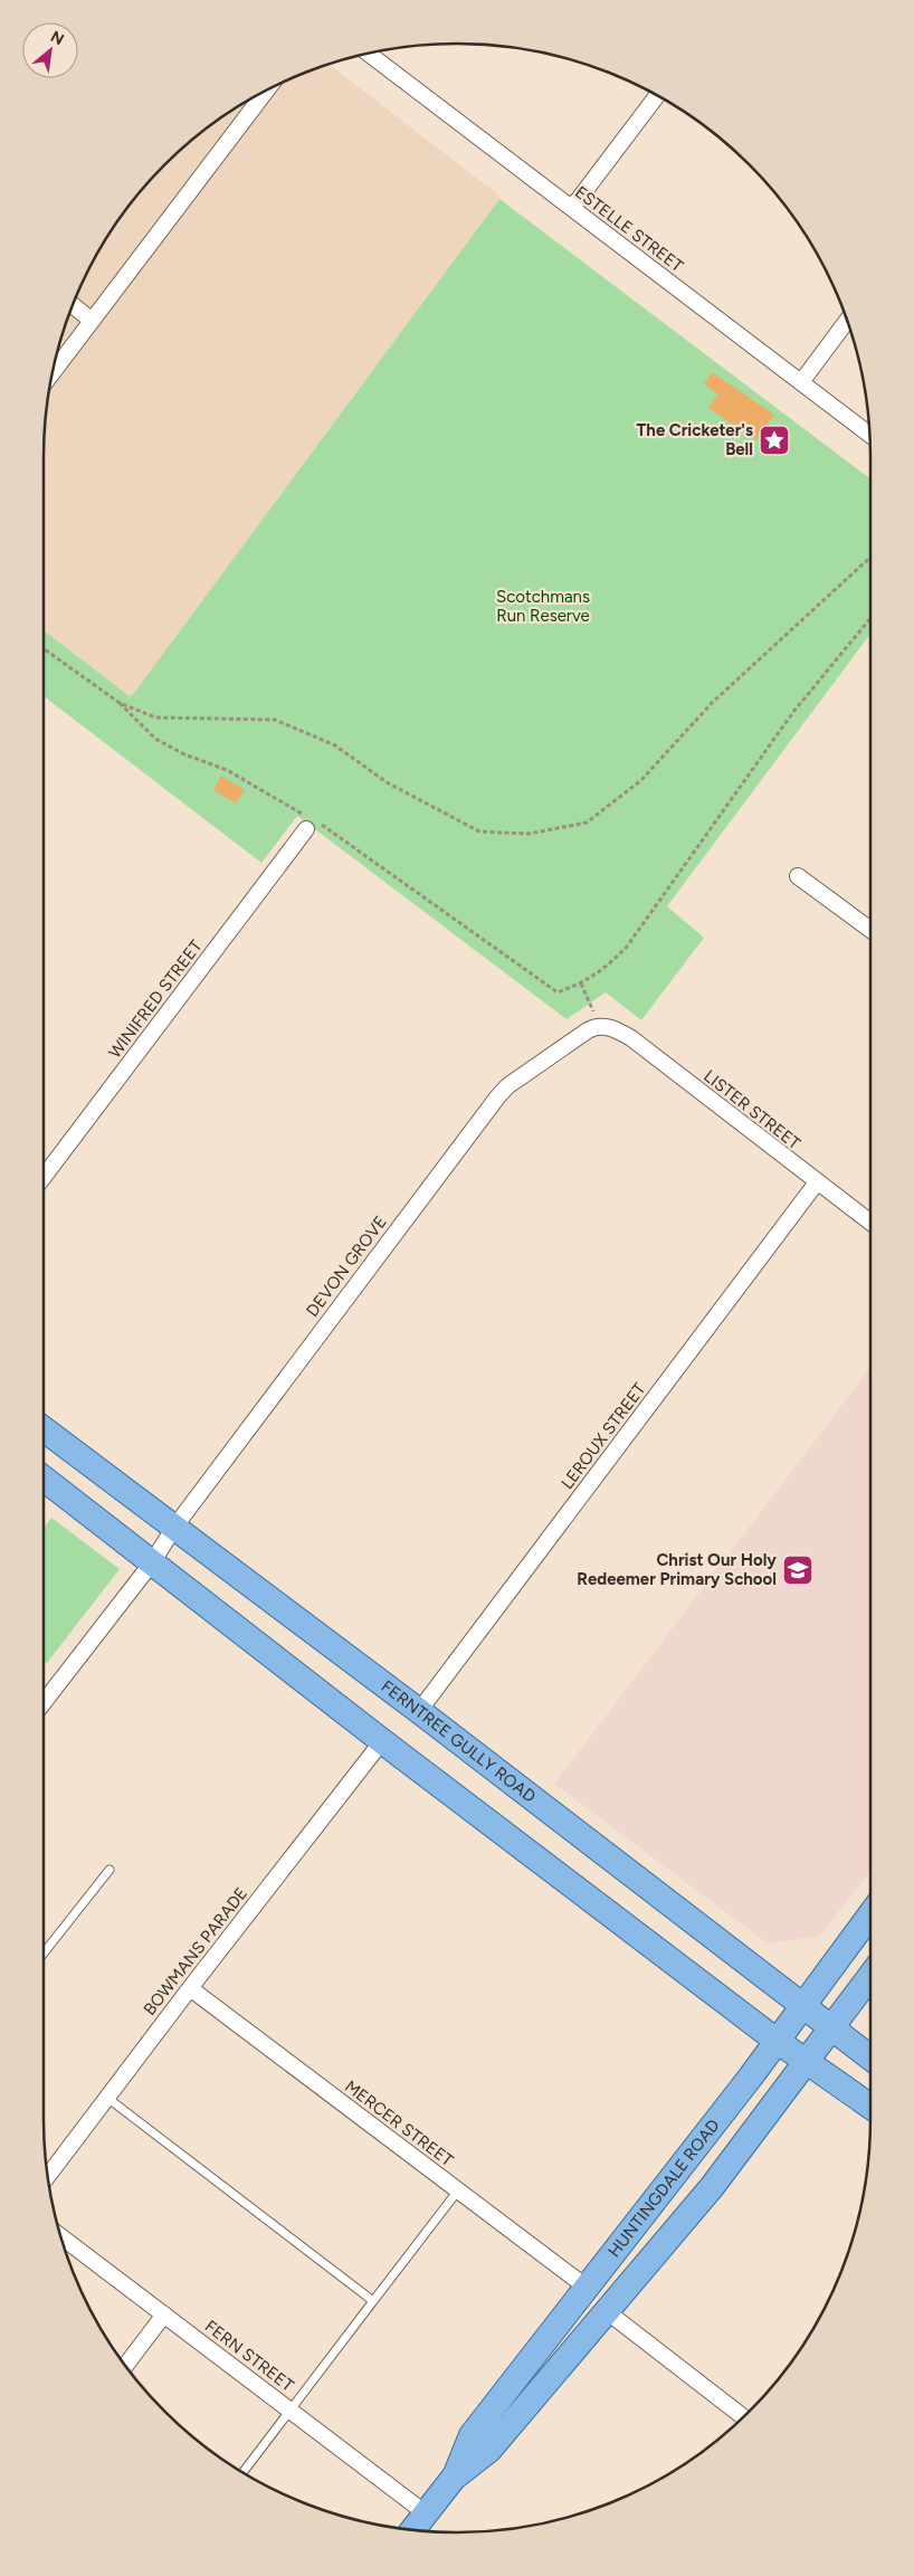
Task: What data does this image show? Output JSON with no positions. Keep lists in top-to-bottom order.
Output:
{
  "streets": {
    "main road": ["FERNTREE GULLY ROAD", "HUNTINGDALE ROAD"],
    "street": [
      "ESTELLE STREET",
      "WINIFRED STREET",
      "LISTER STREET",
      "DEVON GROVE",
      "LEROUX STREET",
      "BOWMANS PARADE",
      "MERCER STREET",
      "FERN STREET"
    ]
  },
  "crossings": [
    ["LISTER STREET", "DEVON GROVE"],
    ["LISTER STREET", "LEROUX STREET"],
    ["DEVON GROVE", "FERNTREE GULLY ROAD"],
    ["LEROUX STREET", "FERNTREE GULLY ROAD"],
    ["FERNTREE GULLY ROAD", "HUNTINGDALE ROAD"],
    ["BOWMANS PARADE", "MERCER STREET"],
    ["MERCER STREET", "HUNTINGDALE ROAD"],
    ["HUNTINGDALE ROAD", "FERN STREET"]
  ],
  "parks": ["Scotchmans Run Reserve"],
  "places": {
    "place": ["The Cricketer's Bell"],
    "school or university": ["Christ Our Holy Redeemer Primary School"]
  },
  "north": "top right"
}
